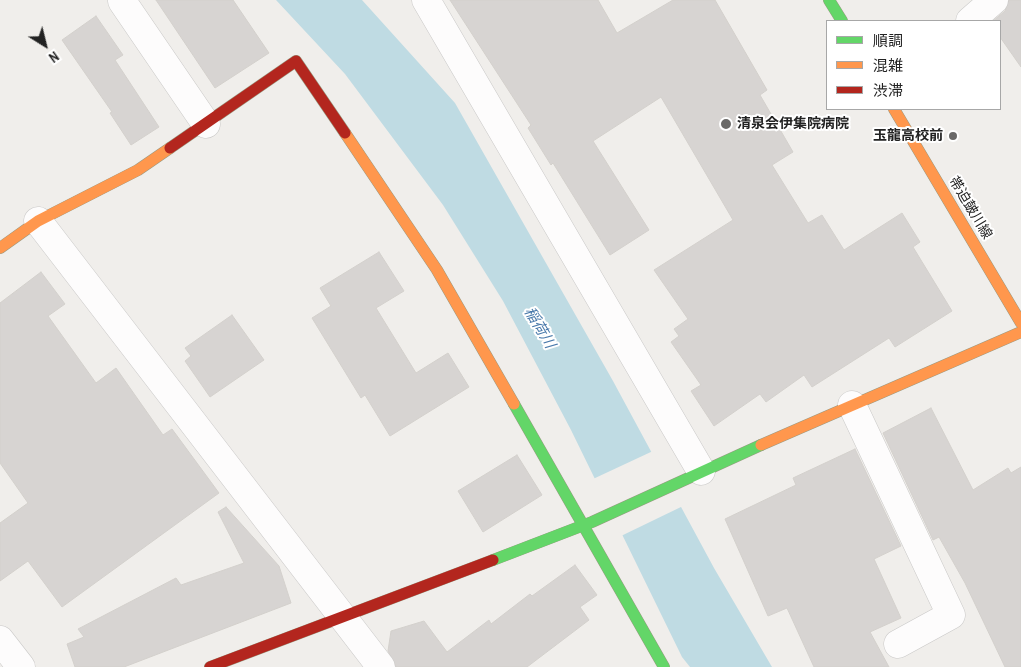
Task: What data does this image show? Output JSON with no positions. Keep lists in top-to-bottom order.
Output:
{
  "streets": {
    "street": ["帯迫皷川線"]
  },
  "water": ["稲荷川"],
  "places": ["清泉会伊集院病院", "玉龍高校前"],
  "legend": ["順調", "混雑", "渋滞"],
  "north": "bottom right"
}
